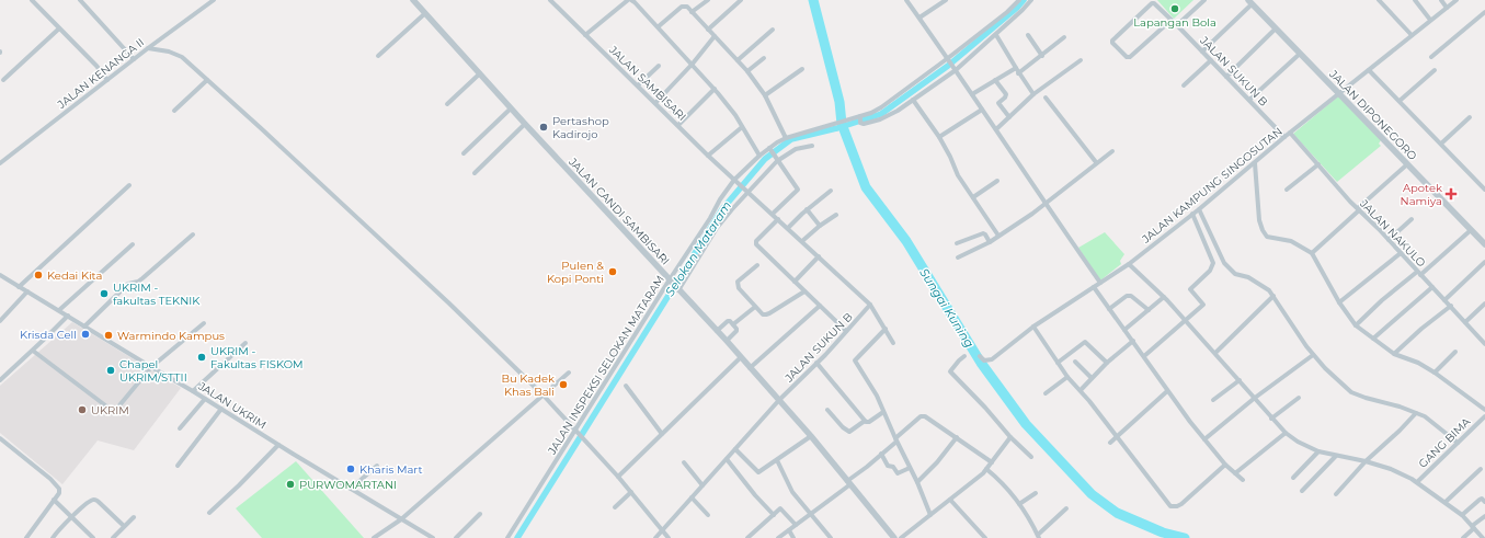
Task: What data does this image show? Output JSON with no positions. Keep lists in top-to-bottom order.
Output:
{
  "streets": {
    "street": [
      "JALAN SUKUN B",
      "JALAN KENANGA II",
      "JALAN SAMBISARI",
      "JALAN DIPONEGORO",
      "JALAN KAMPUNG SINGOSUTAN",
      "JALAN CANDI SAMBISARI",
      "JALAN NAKULO",
      "JALAN INSPEKSI SELOKAN MATARAM",
      "JALAN UKRIM",
      "GANG BIMA"
    ]
  },
  "crossings": [
    ["JALAN SUKUN B", "JALAN KAMPUNG SINGOSUTAN"],
    ["JALAN SUKUN B", "JALAN CANDI SAMBISARI"],
    ["JALAN SAMBISARI", "JALAN INSPEKSI SELOKAN MATARAM"],
    ["JALAN DIPONEGORO", "JALAN KAMPUNG SINGOSUTAN"],
    ["JALAN KAMPUNG SINGOSUTAN", "JALAN NAKULO"],
    ["JALAN CANDI SAMBISARI", "JALAN INSPEKSI SELOKAN MATARAM"]
  ],
  "water": ["Selokan Mataram", "Sungai Kuning"],
  "places": {
    "other": [
      "Lapangan Bola",
      "Pertashop Kadirojo",
      "Pulen & Kopi Ponti",
      "Kedai Kita",
      "UKRIM - fakultas TEKNIK",
      "Krisda Cell",
      "Warmindo Kampus",
      "UKRIM - Fakultas FISKOM",
      "Chapel UKRIM/STTII",
      "Bu Kadek Khas Bali",
      "UKRIM",
      "Kharis Mart",
      "PURWOMARTANI"
    ],
    "health": ["Apotek Namiya"]
  }
}
